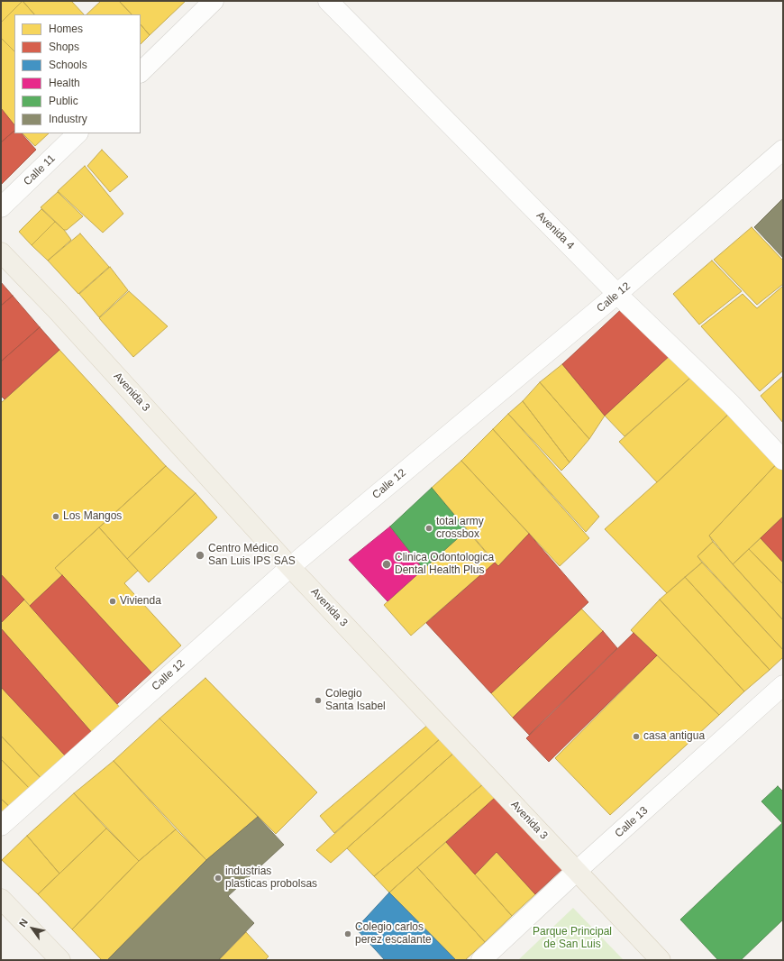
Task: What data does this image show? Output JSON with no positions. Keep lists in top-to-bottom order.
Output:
{
  "streets": {
    "main road": ["Avenida 3"],
    "street": [
      "Calle 11",
      "Avenida 4",
      "Calle 12",
      "Calle 13"
    ]
  },
  "crossings": [
    ["Avenida 4", "Calle 12"],
    ["Calle 12", "Avenida 3"],
    ["Avenida 3", "Calle 13"]
  ],
  "parks": ["Parque Principal de San Luis"],
  "places": [
    "Los Mangos",
    "total army crossbox",
    "Centro Médico San Luis IPS SAS",
    "Clinica Odontologica Dental Health Plus",
    "Vivienda",
    "Colegio Santa Isabel",
    "casa antigua",
    "industrias plasticas probolsas",
    "Colegio carlos perez escalante"
  ],
  "legend": [
    "Homes",
    "Shops",
    "Schools",
    "Health",
    "Public",
    "Industry"
  ],
  "north": "top left"
}
